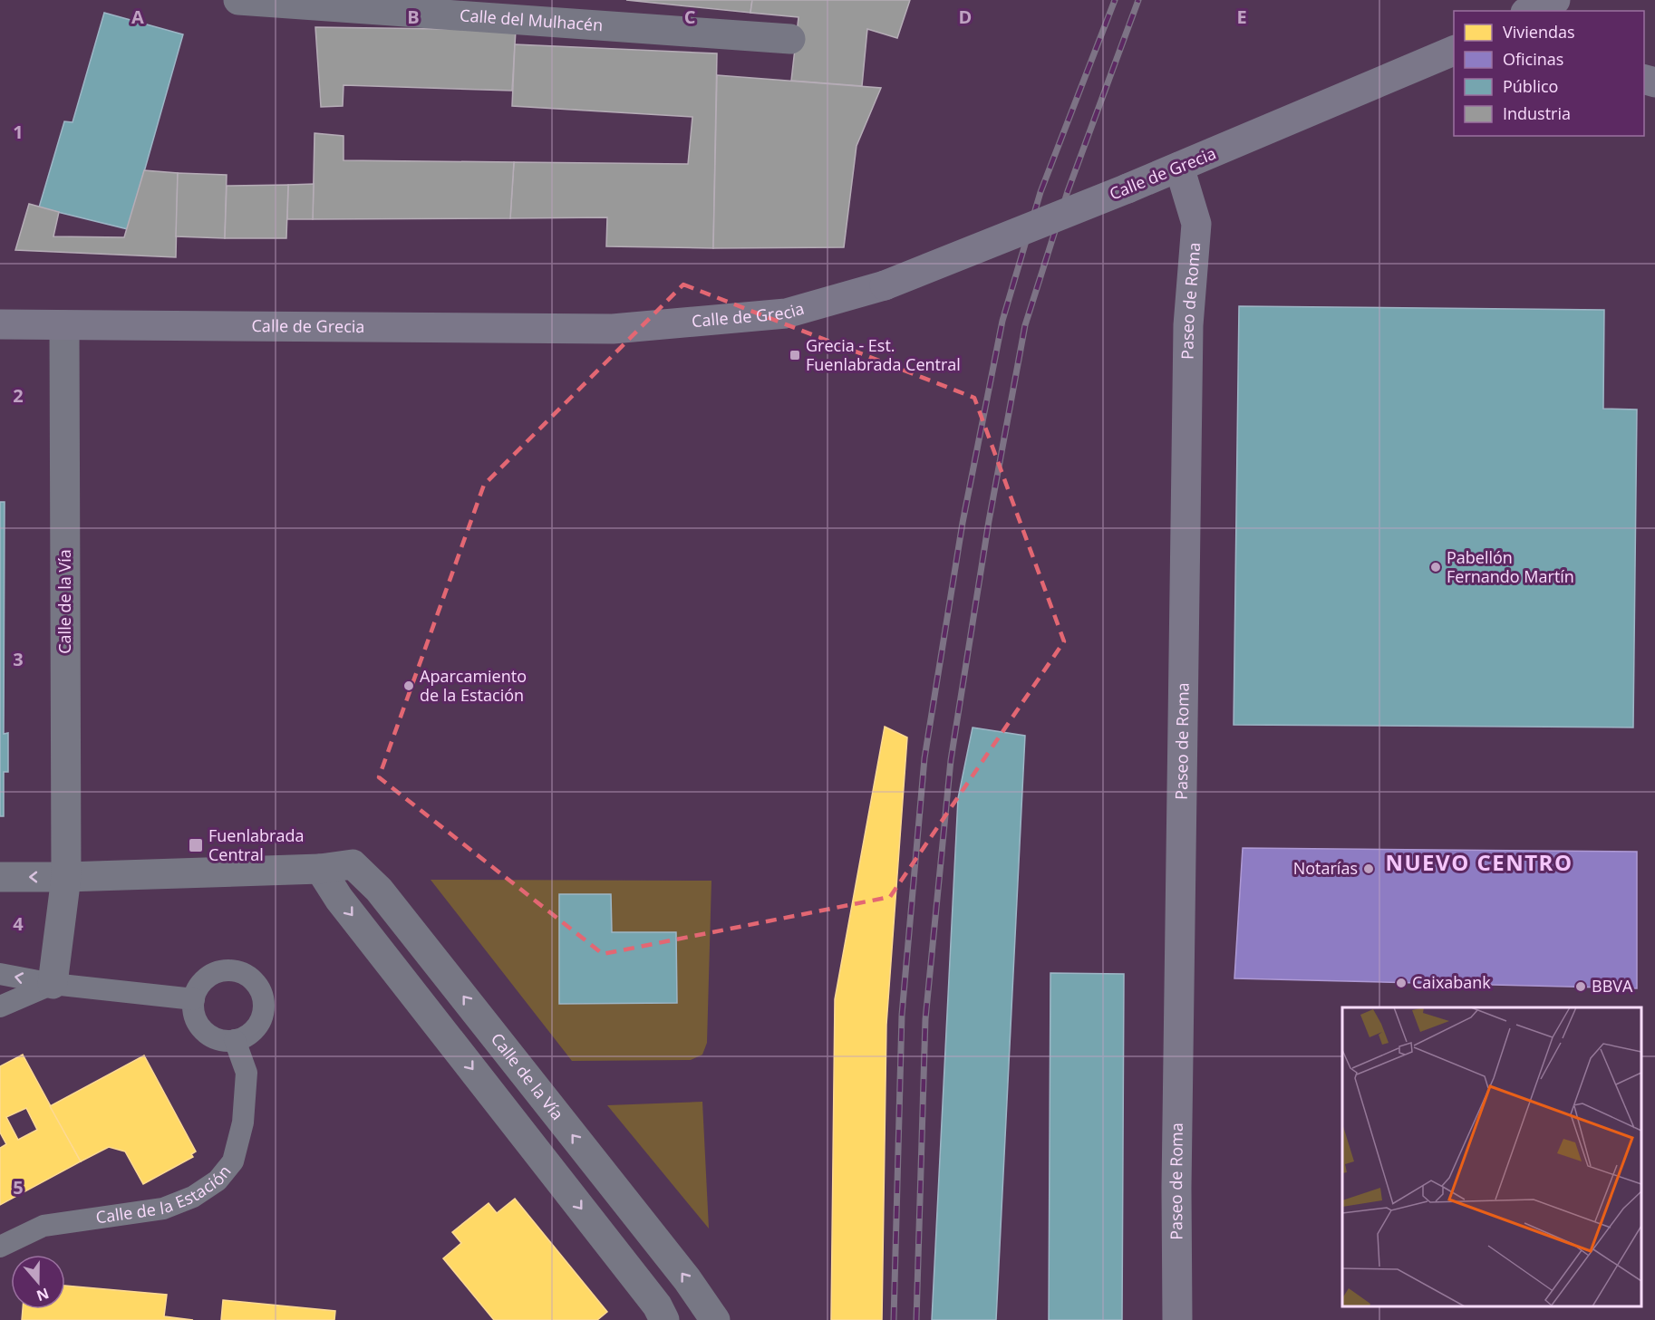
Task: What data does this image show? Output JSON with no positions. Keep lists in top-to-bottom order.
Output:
{
  "streets": {
    "street": [
      "Calle del Mulhacén",
      "Calle de Grecia",
      "Paseo de Roma",
      "Calle de la Vía"
    ],
    "lane": ["Calle de la Estación"]
  },
  "crossings": [
    ["Calle de Grecia", "Paseo de Roma"],
    ["Calle de Grecia", "Calle de la Vía"]
  ],
  "districts": ["NUEVO CENTRO"],
  "places": {
    "transit": ["Grecia - Est. Fuenlabrada Central", "Fuenlabrada Central"],
    "other": [
      "Pabellón Fernando Martín",
      "Aparcamiento de la Estación",
      "Notarías",
      "Caixabank",
      "BBVA"
    ]
  },
  "legend": [
    "Viviendas",
    "Oficinas",
    "Público",
    "Industria"
  ],
  "north": "bottom",
  "grid": {
    "columns": [
      "A",
      "B",
      "C",
      "D",
      "E"
    ],
    "rows": [
      "1",
      "2",
      "3",
      "4",
      "5"
    ]
  }
}
